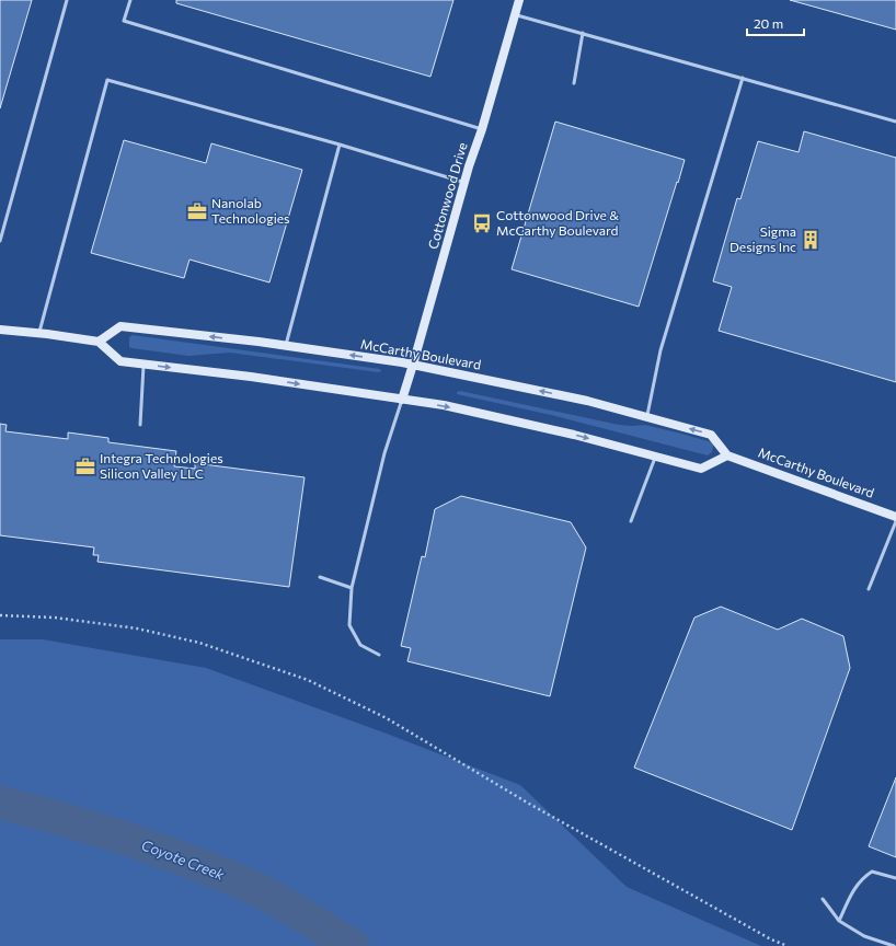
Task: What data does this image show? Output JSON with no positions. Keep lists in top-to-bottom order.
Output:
{
  "streets": {
    "main road": ["Cottonwood Drive", "McCarthy Boulevard"]
  },
  "crossings": [
    ["Cottonwood Drive", "McCarthy Boulevard"]
  ],
  "water": ["Coyote Creek"],
  "places": {
    "office": ["Nanolab Technologies", "Integra Technologies Silicon Valley LLC"],
    "bus stop": ["Cottonwood Drive & McCarthy Boulevard"],
    "building": ["Sigma Designs Inc"]
  },
  "scale_bar": "20 m"
}
